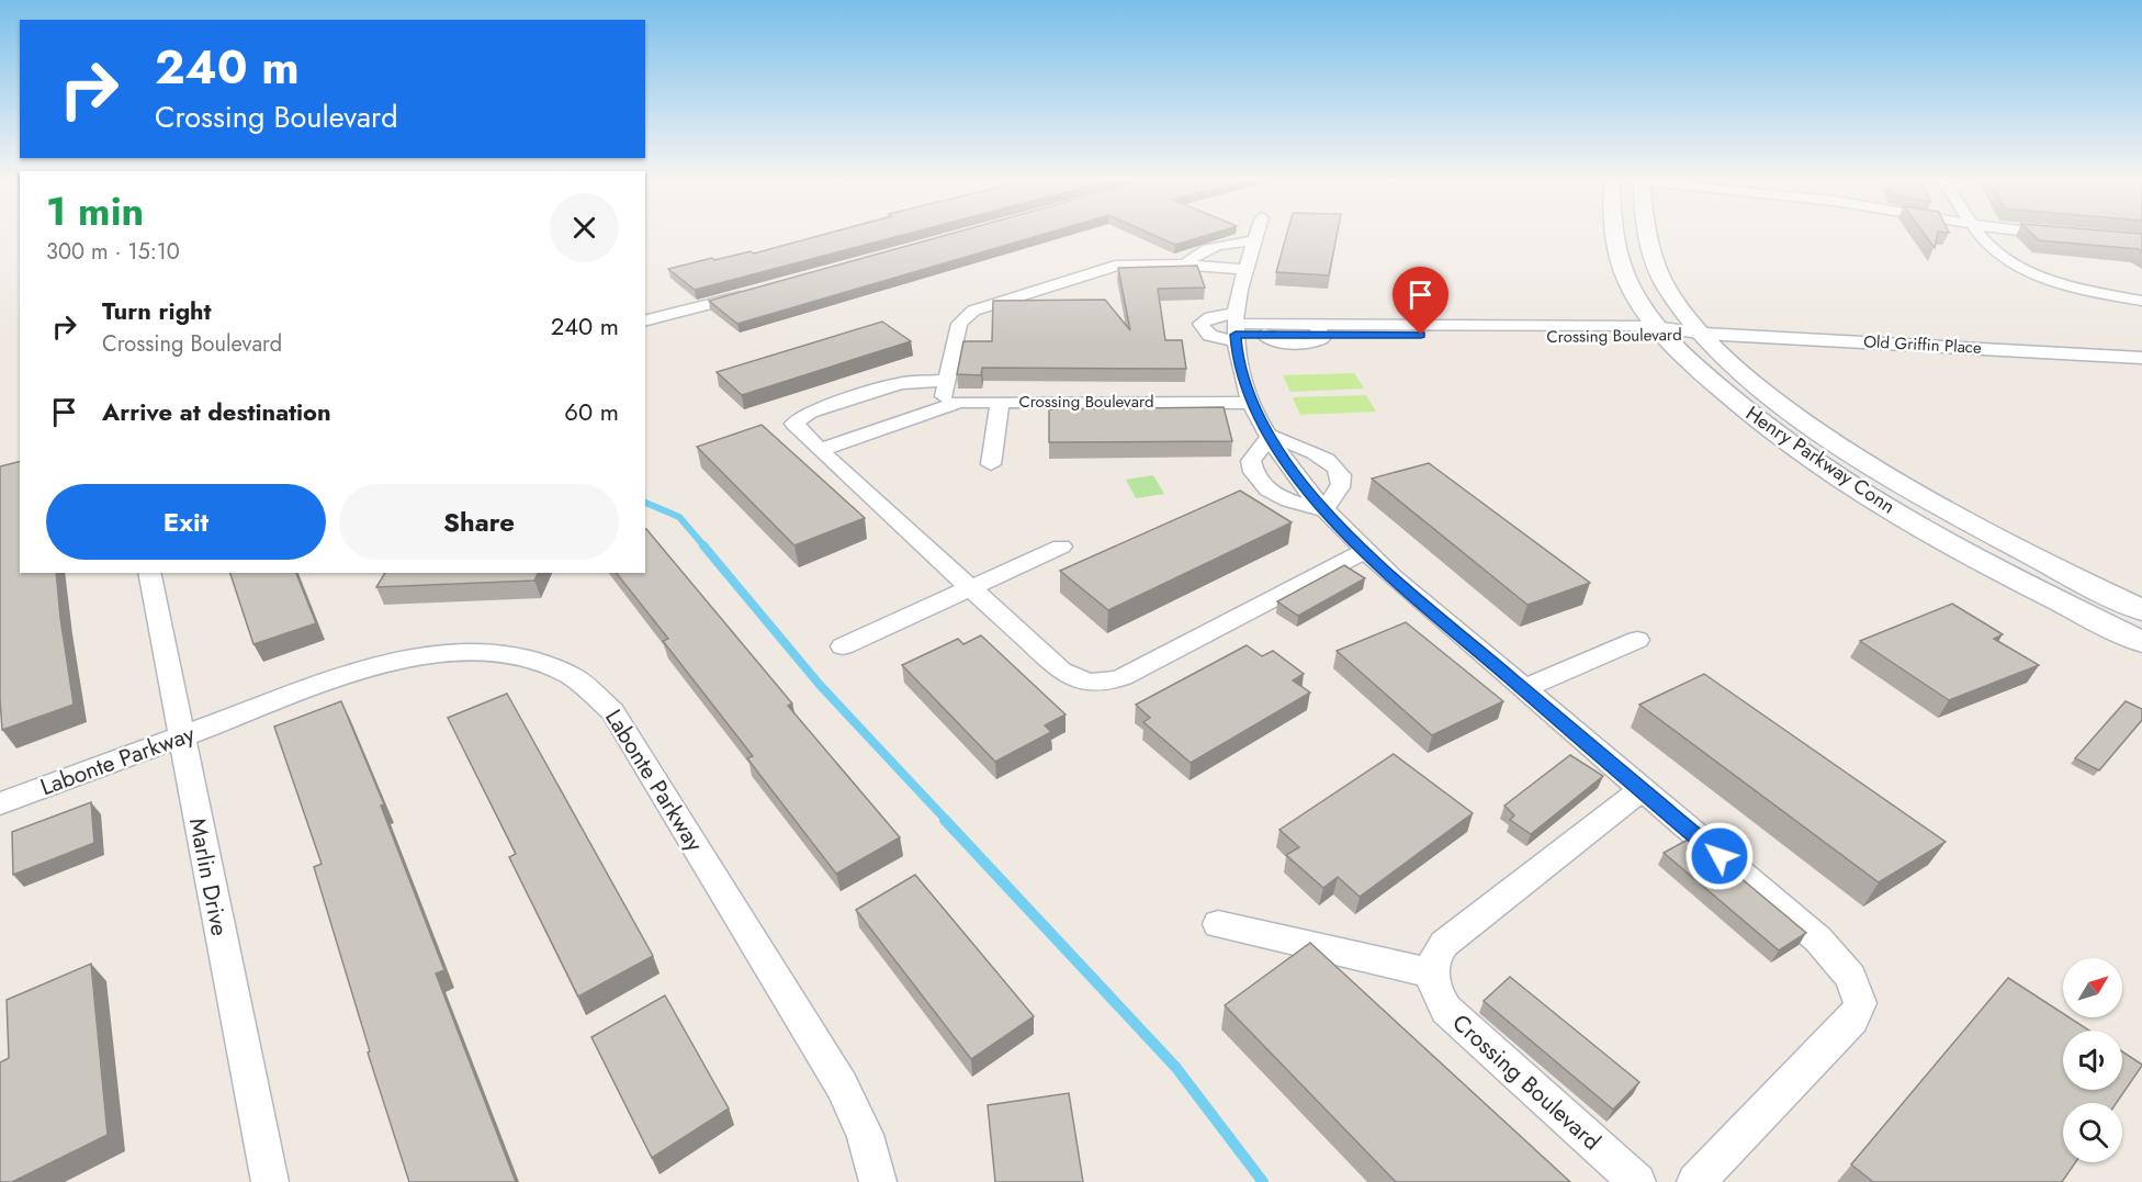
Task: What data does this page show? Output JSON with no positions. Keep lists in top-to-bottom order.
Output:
{
  "streets": {
    "street": [
      "Crossing Boulevard",
      "Old Griffin Place",
      "Henry Parkway Conn",
      "Labonte Parkway",
      "Marlin Drive"
    ]
  },
  "crossings": [
    ["Crossing Boulevard", "Old Griffin Place"],
    ["Crossing Boulevard", "Henry Parkway Conn"],
    ["Old Griffin Place", "Henry Parkway Conn"],
    ["Labonte Parkway", "Marlin Drive"]
  ],
  "north": "top right",
  "page": {
    "turn": ["240 m", "Crossing Boulevard"],
    "heading": ["1 min", "300 m · 15:10"],
    "list": [
      {
        "name": "Turn right",
        "note": "Crossing Boulevard",
        "value": "240 m"
      },
      {
        "name": "Arrive at destination",
        "value": "60 m"
      }
    ],
    "buttons": ["Exit", "Share"]
  }
}
